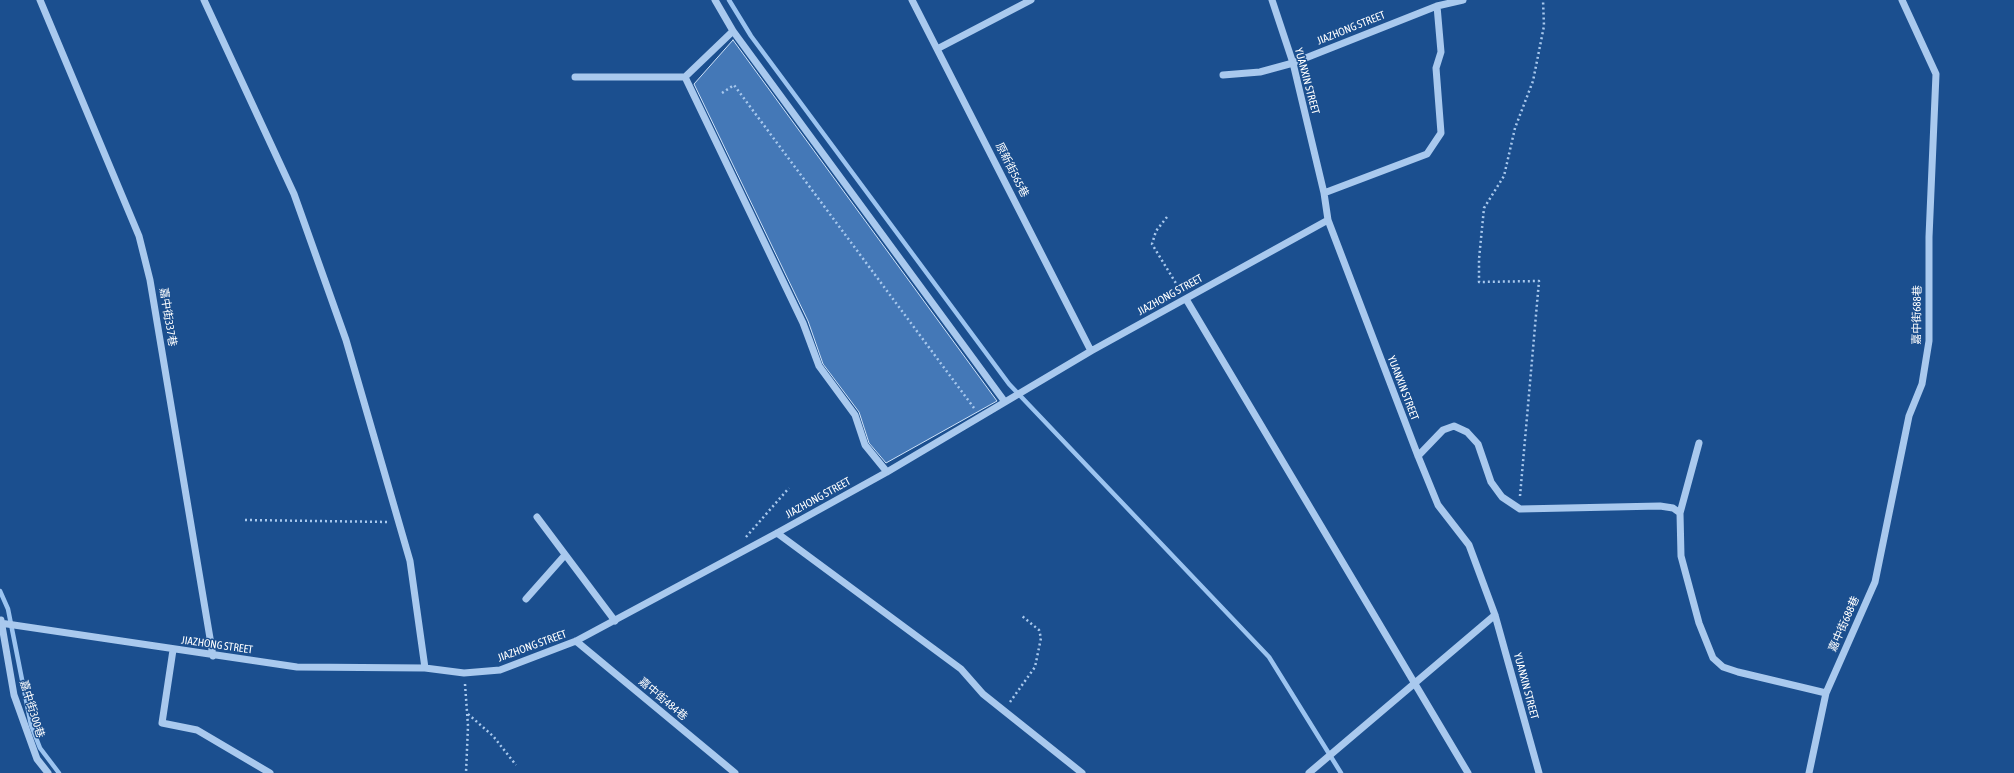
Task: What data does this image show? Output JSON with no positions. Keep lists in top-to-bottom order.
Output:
{
  "streets": {
    "street": [
      "JIAZHONG STREET",
      "YUANXIN STREET",
      "原新街565巷",
      "嘉中街688巷",
      "嘉中街337巷",
      "嘉中街484巷",
      "嘉中街300巷"
    ]
  },
  "crossings": [
    ["JIAZHONG STREET", "YUANXIN STREET"],
    ["JIAZHONG STREET", "原新街565巷"],
    ["JIAZHONG STREET", "嘉中街337巷"],
    ["JIAZHONG STREET", "嘉中街484巷"],
    ["JIAZHONG STREET", "嘉中街300巷"]
  ]
}
